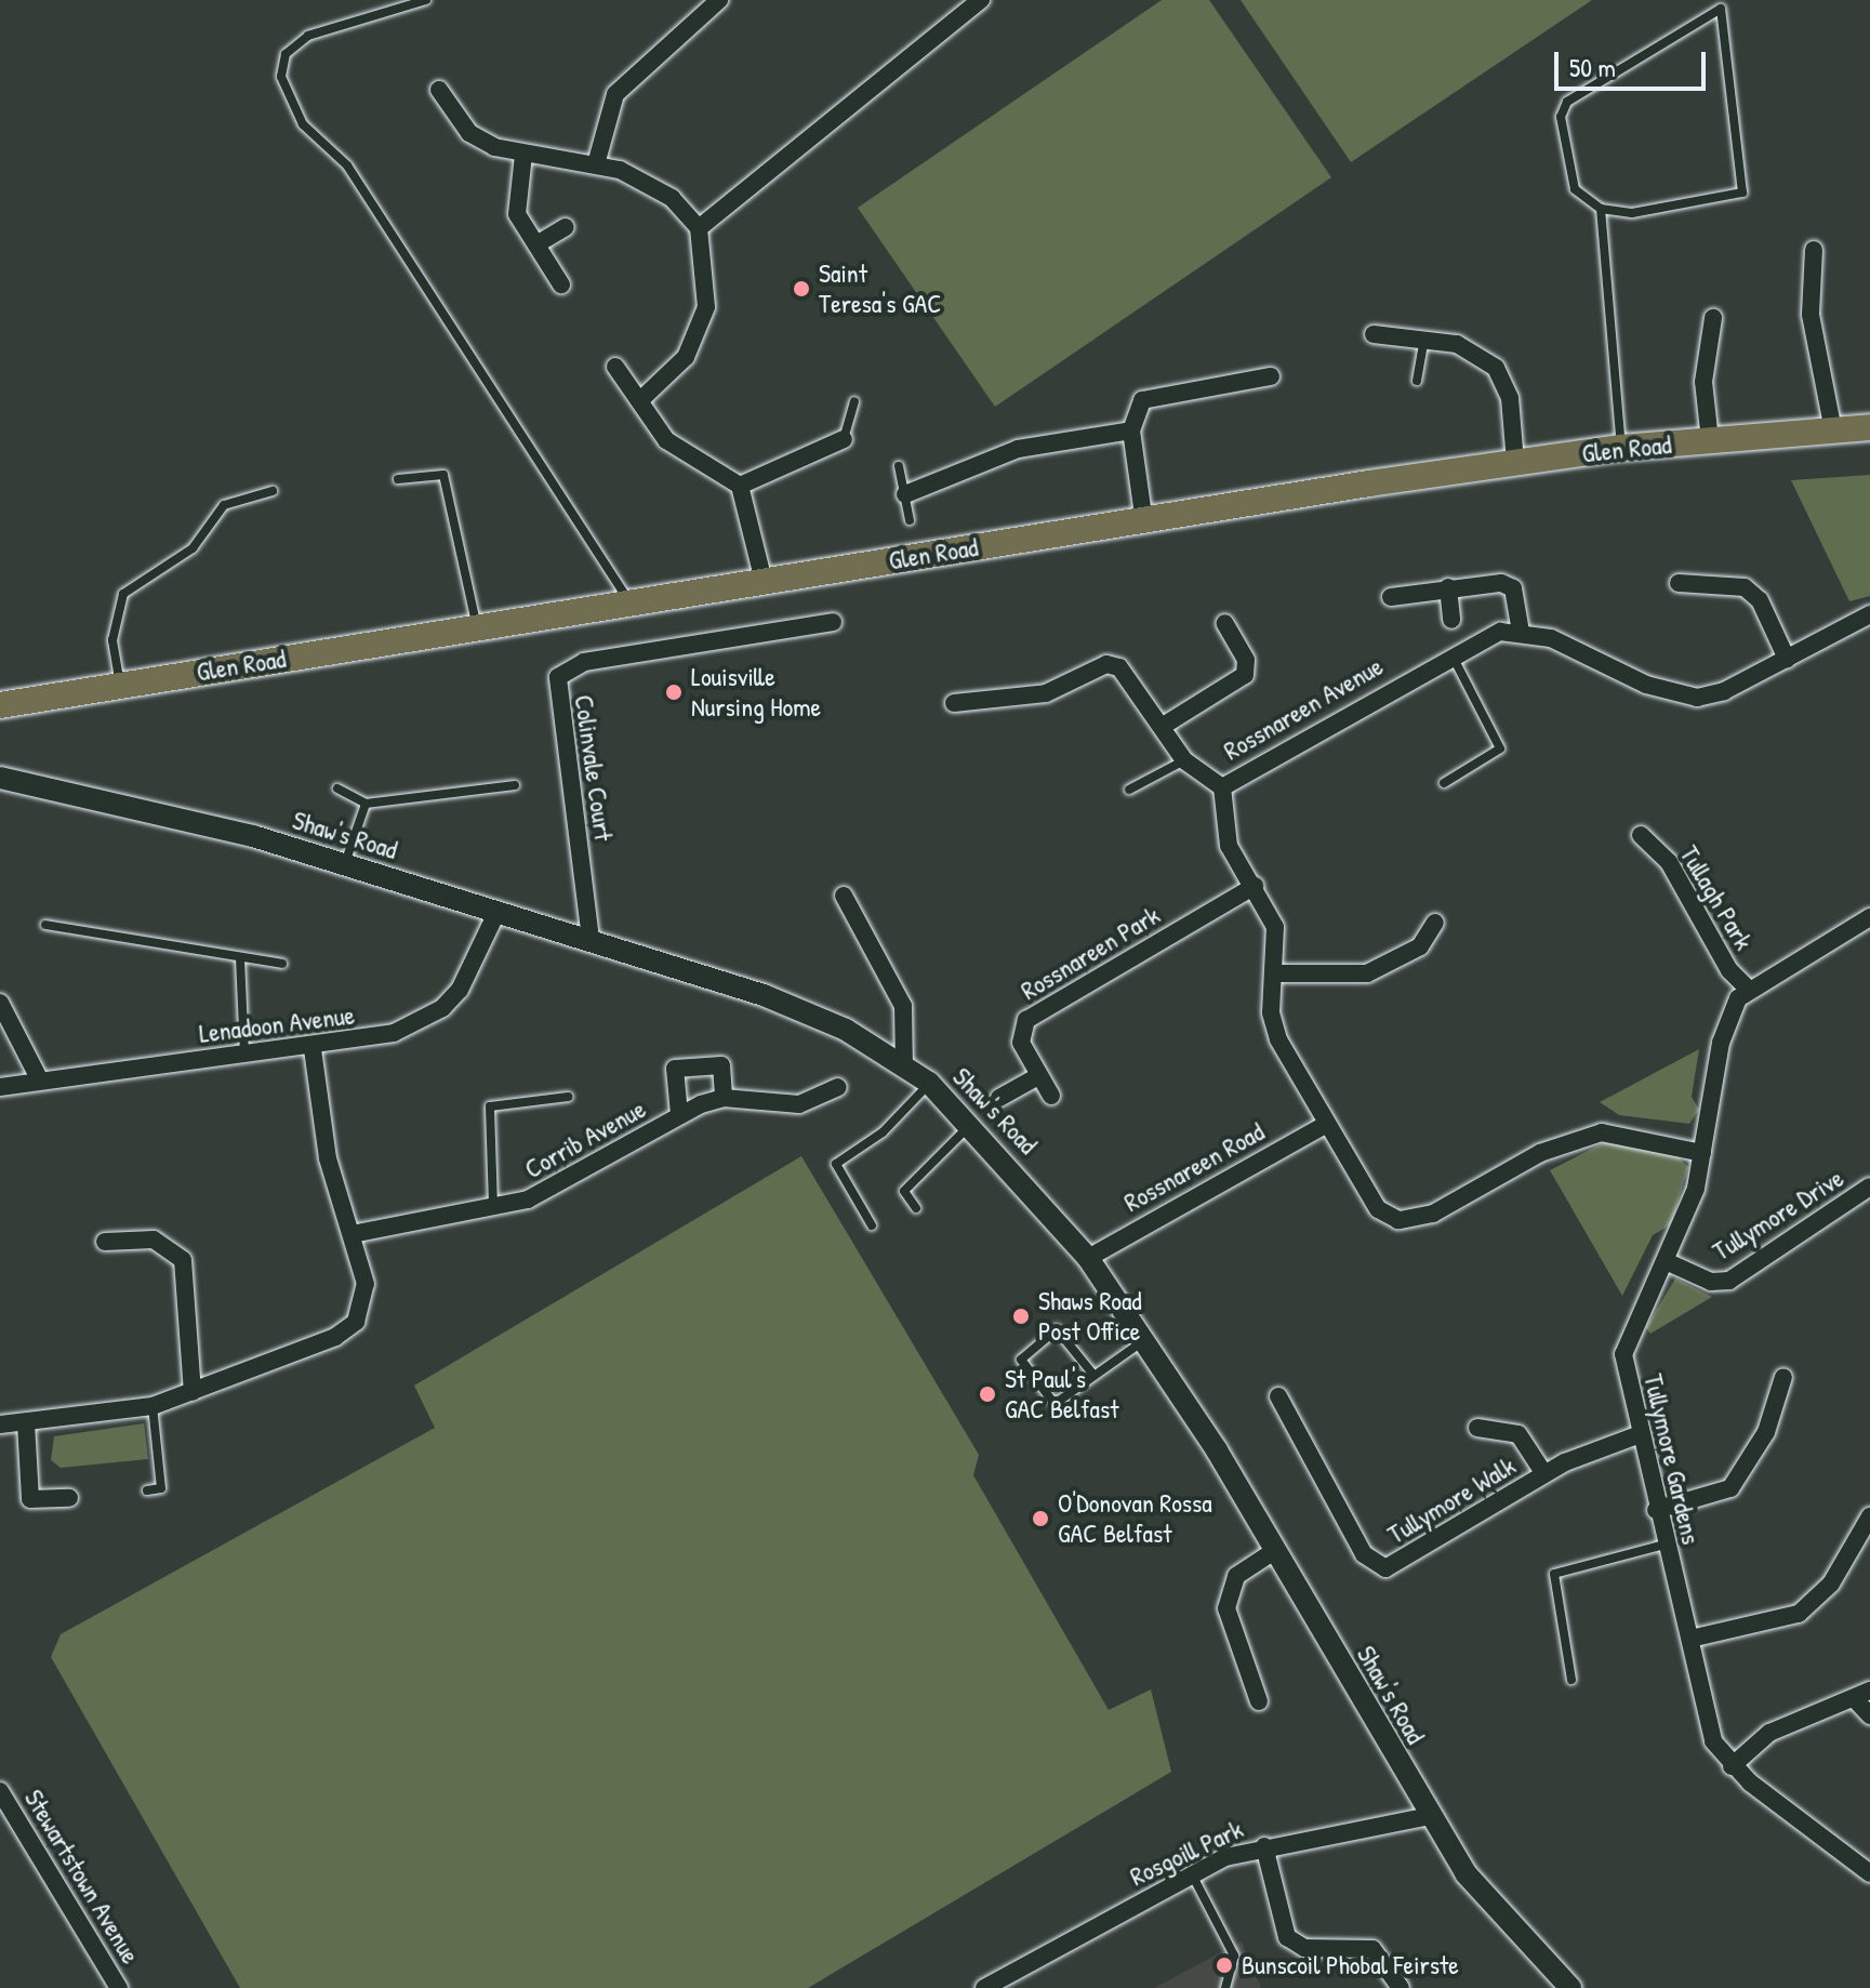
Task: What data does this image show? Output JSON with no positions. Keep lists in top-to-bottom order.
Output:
{
  "streets": {
    "main road": ["Glen Road"],
    "street": [
      "Rossnareen Avenue",
      "Colinvale Court",
      "Shaw's Road",
      "Tullagh Park",
      "Rossnareen Park",
      "Lenadoon Avenue",
      "Corrib Avenue",
      "Rossnareen Road",
      "Tullymore Drive",
      "Tullymore Gardens",
      "Tullymore Walk",
      "Rosgoill Park",
      "Stewartstown Avenue"
    ]
  },
  "crossings": [
    ["Rossnareen Avenue", "Rossnareen Park"],
    ["Rossnareen Avenue", "Rossnareen Road"],
    ["Rossnareen Avenue", "Tullymore Gardens"],
    ["Colinvale Court", "Shaw's Road"],
    ["Shaw's Road", "Lenadoon Avenue"],
    ["Shaw's Road", "Rossnareen Road"],
    ["Shaw's Road", "Rosgoill Park"],
    ["Tullagh Park", "Tullymore Gardens"],
    ["Tullymore Drive", "Tullymore Gardens"],
    ["Tullymore Gardens", "Tullymore Walk"]
  ],
  "places": [
    "Saint Teresa's GAC",
    "Louisville Nursing Home",
    "Shaws Road Post Office",
    "St Paul's GAC Belfast",
    "O'Donovan Rossa GAC Belfast",
    "Bunscoil Phobal Feirste"
  ],
  "scale_bar": "50 m"
}
